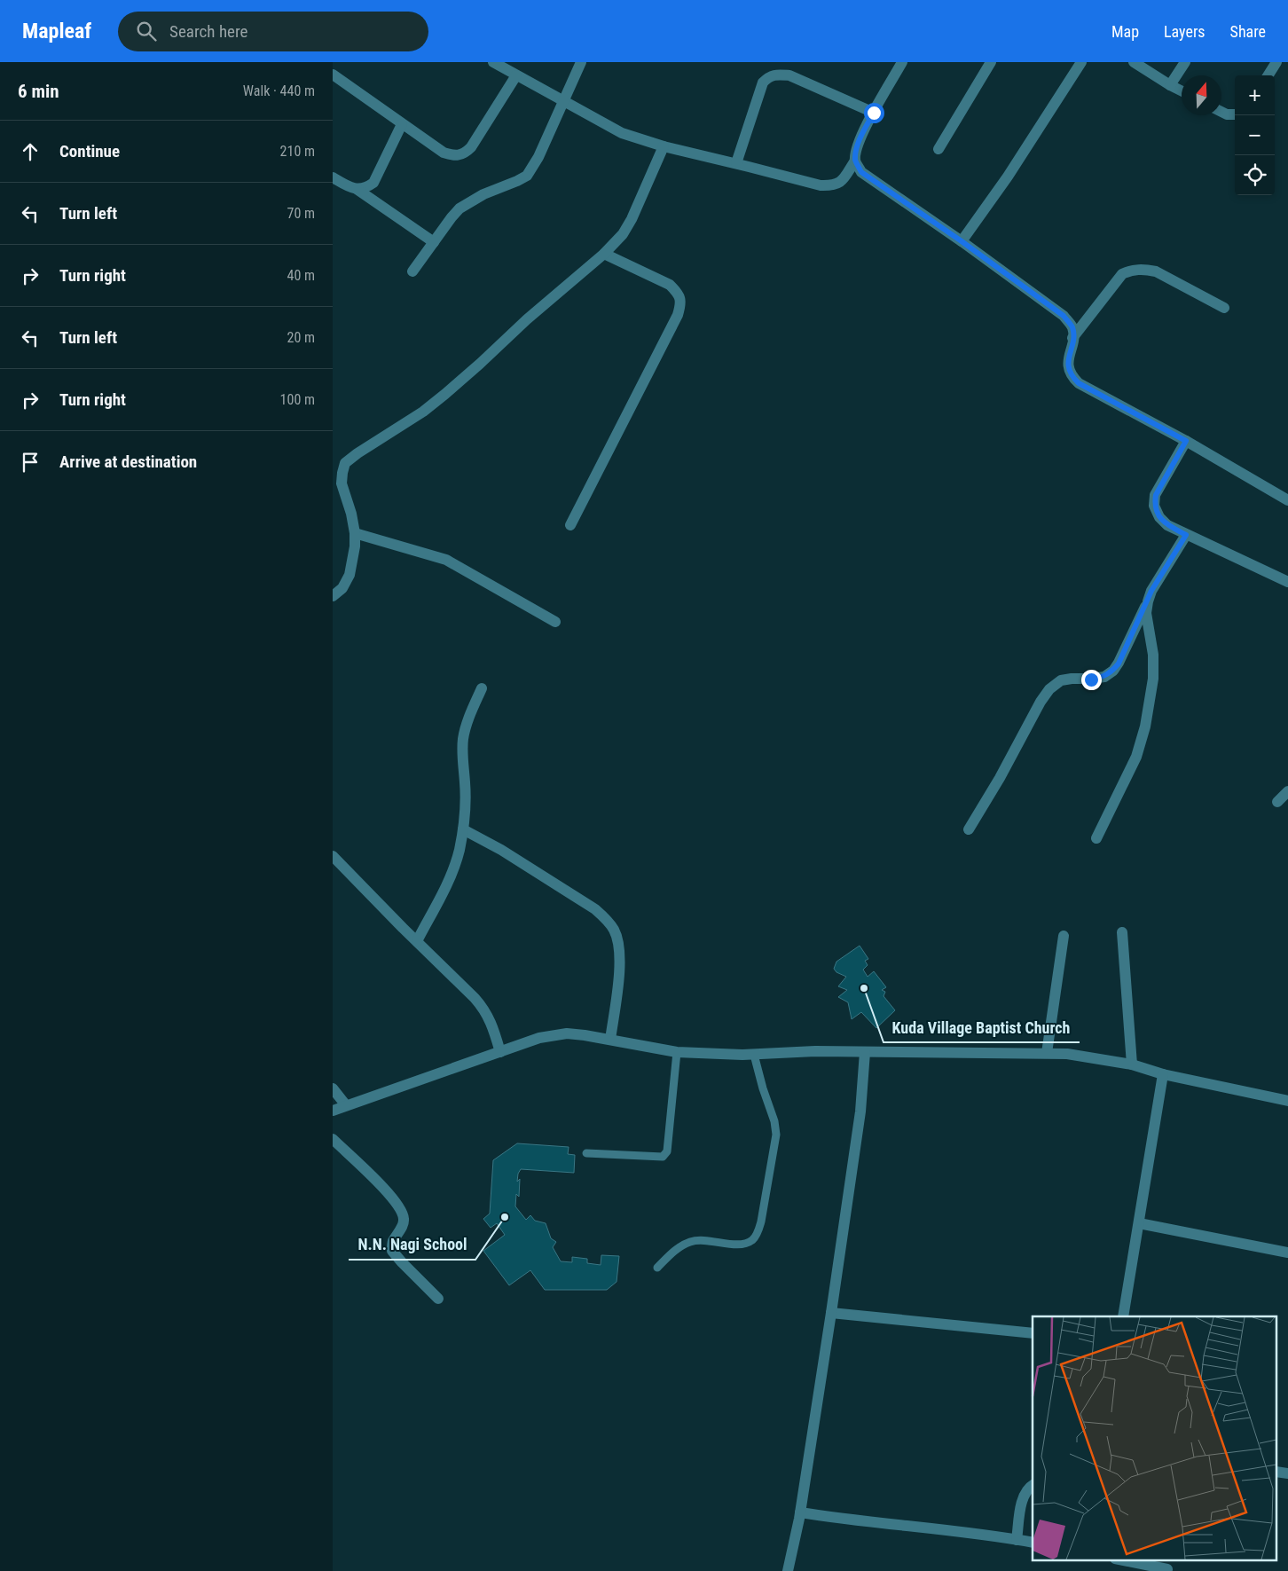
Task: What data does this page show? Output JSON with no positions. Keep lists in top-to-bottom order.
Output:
{
  "places": ["Kuda Village Baptist Church", "N.N. Nagi School"],
  "north": "top",
  "page": {
    "header": "Mapleaf",
    "search": "Search here",
    "nav": ["Map", "Layers", "Share"],
    "heading": ["6 min", "Walk · 440 m"],
    "map_buttons": ["+", "−"],
    "list": [
      ["Continue", "210 m"],
      ["Turn left", "70 m"],
      ["Turn right", "40 m"],
      ["Turn left", "20 m"],
      ["Turn right", "100 m"],
      "Arrive at destination"
    ]
  }
}
